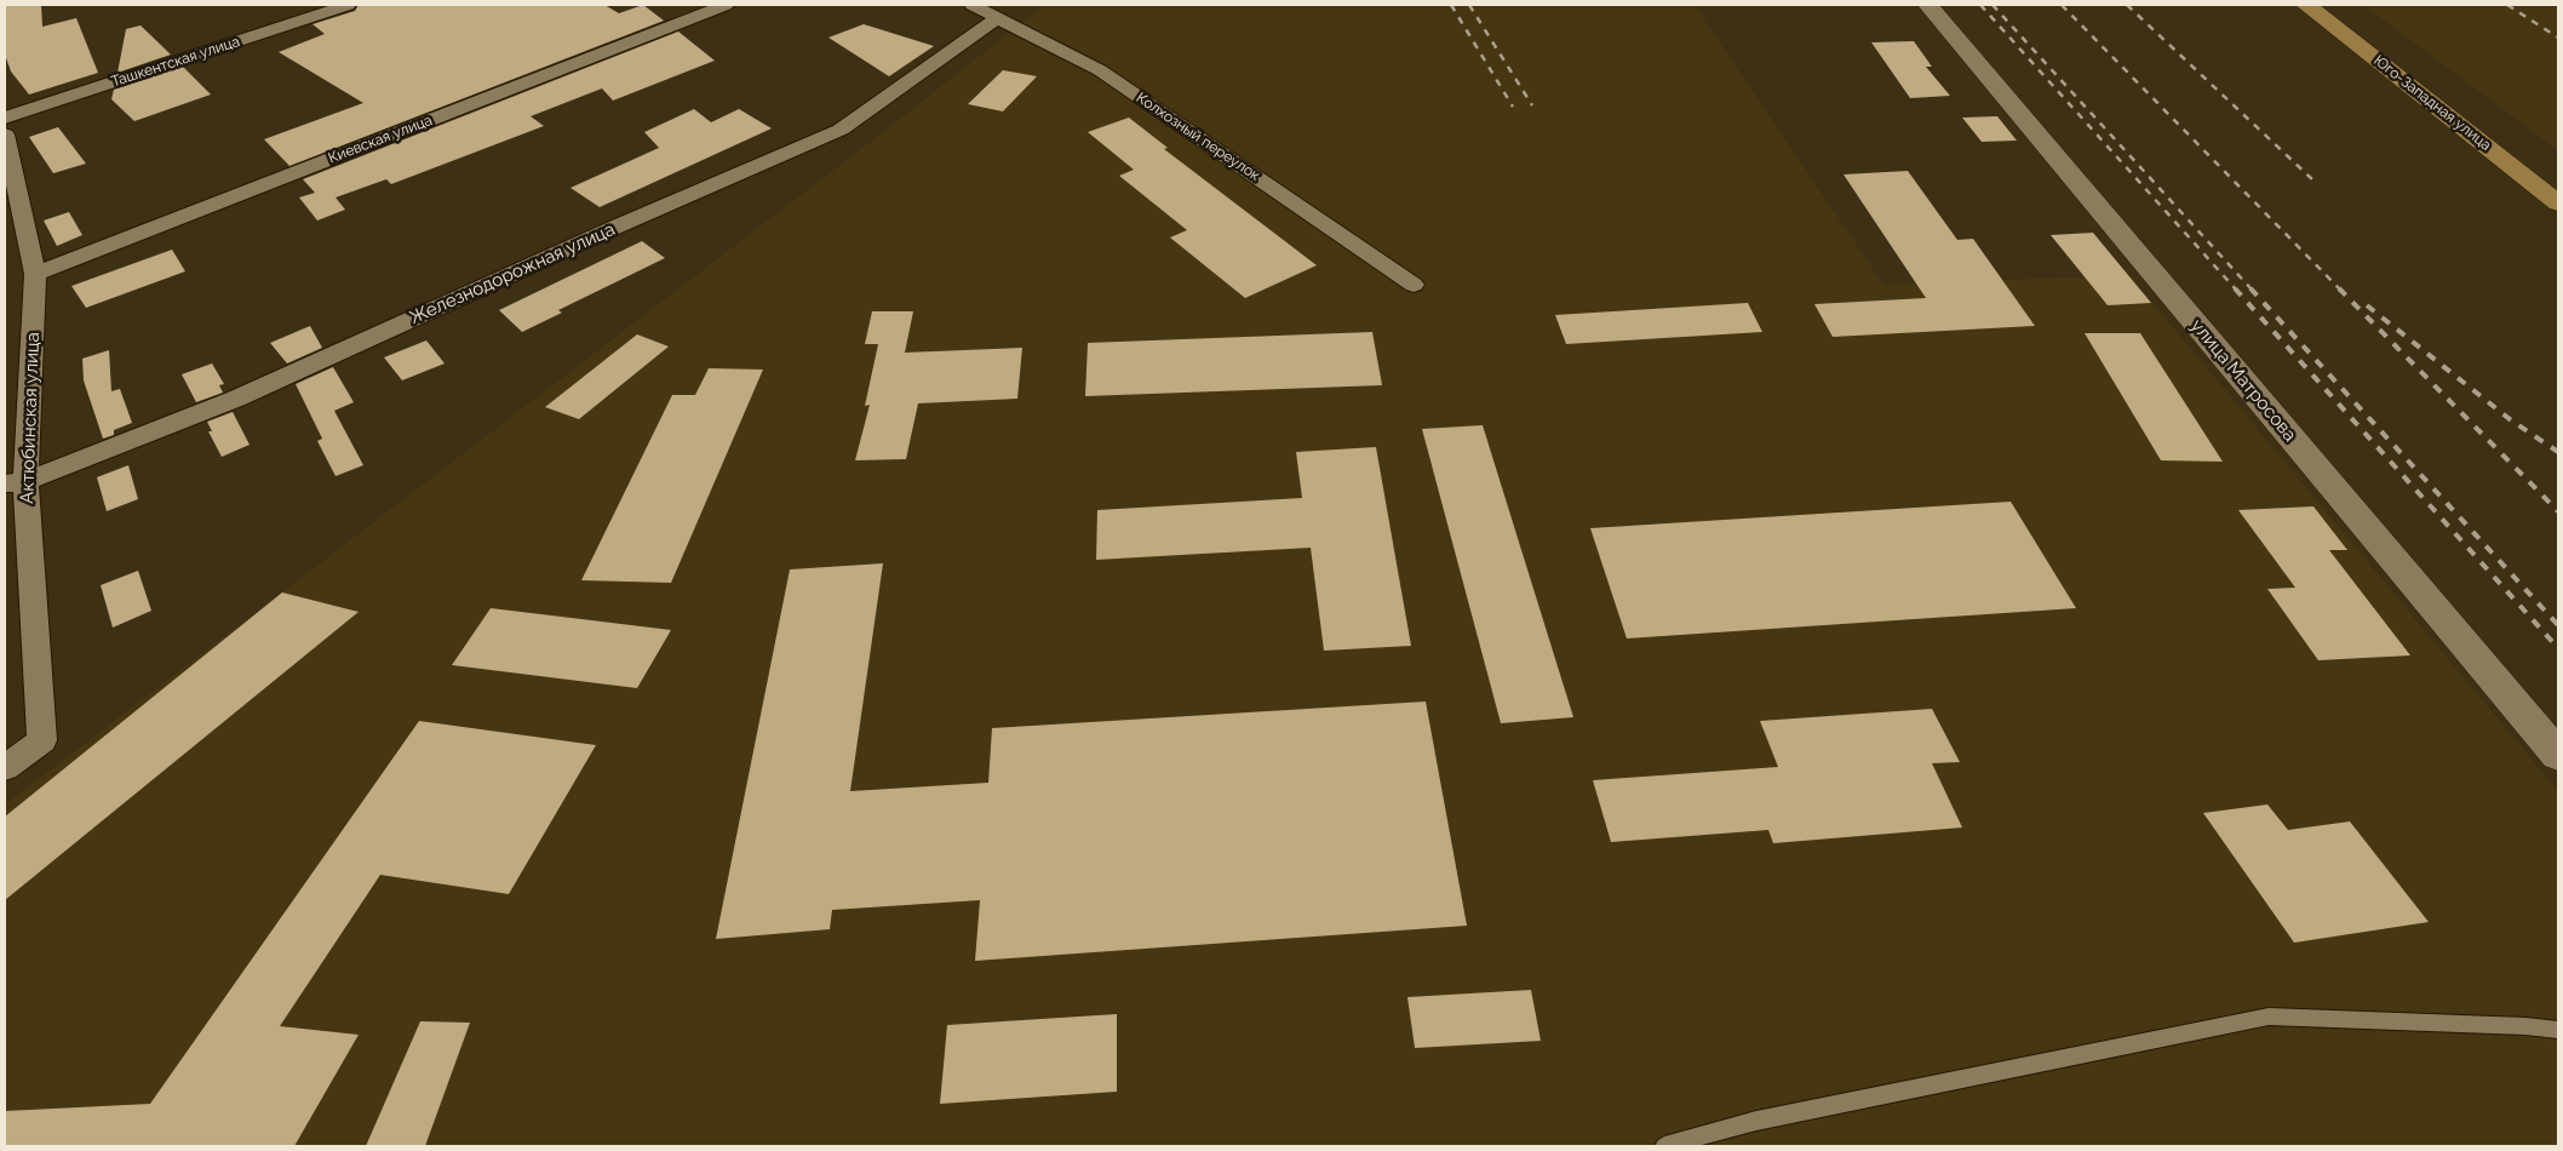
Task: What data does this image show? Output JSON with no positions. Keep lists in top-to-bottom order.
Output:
{
  "streets": {
    "main road": ["Юго-Западная улица"],
    "street": [
      "Ташкентская улица",
      "Колхозный переулок",
      "Киевская улица",
      "Железнодорожная улица",
      "улица Матросова",
      "Актюбинская улица"
    ]
  },
  "crossings": [
    ["Колхозный переулок", "Железнодорожная улица"],
    ["Киевская улица", "Актюбинская улица"],
    ["Железнодорожная улица", "Актюбинская улица"]
  ]
}
